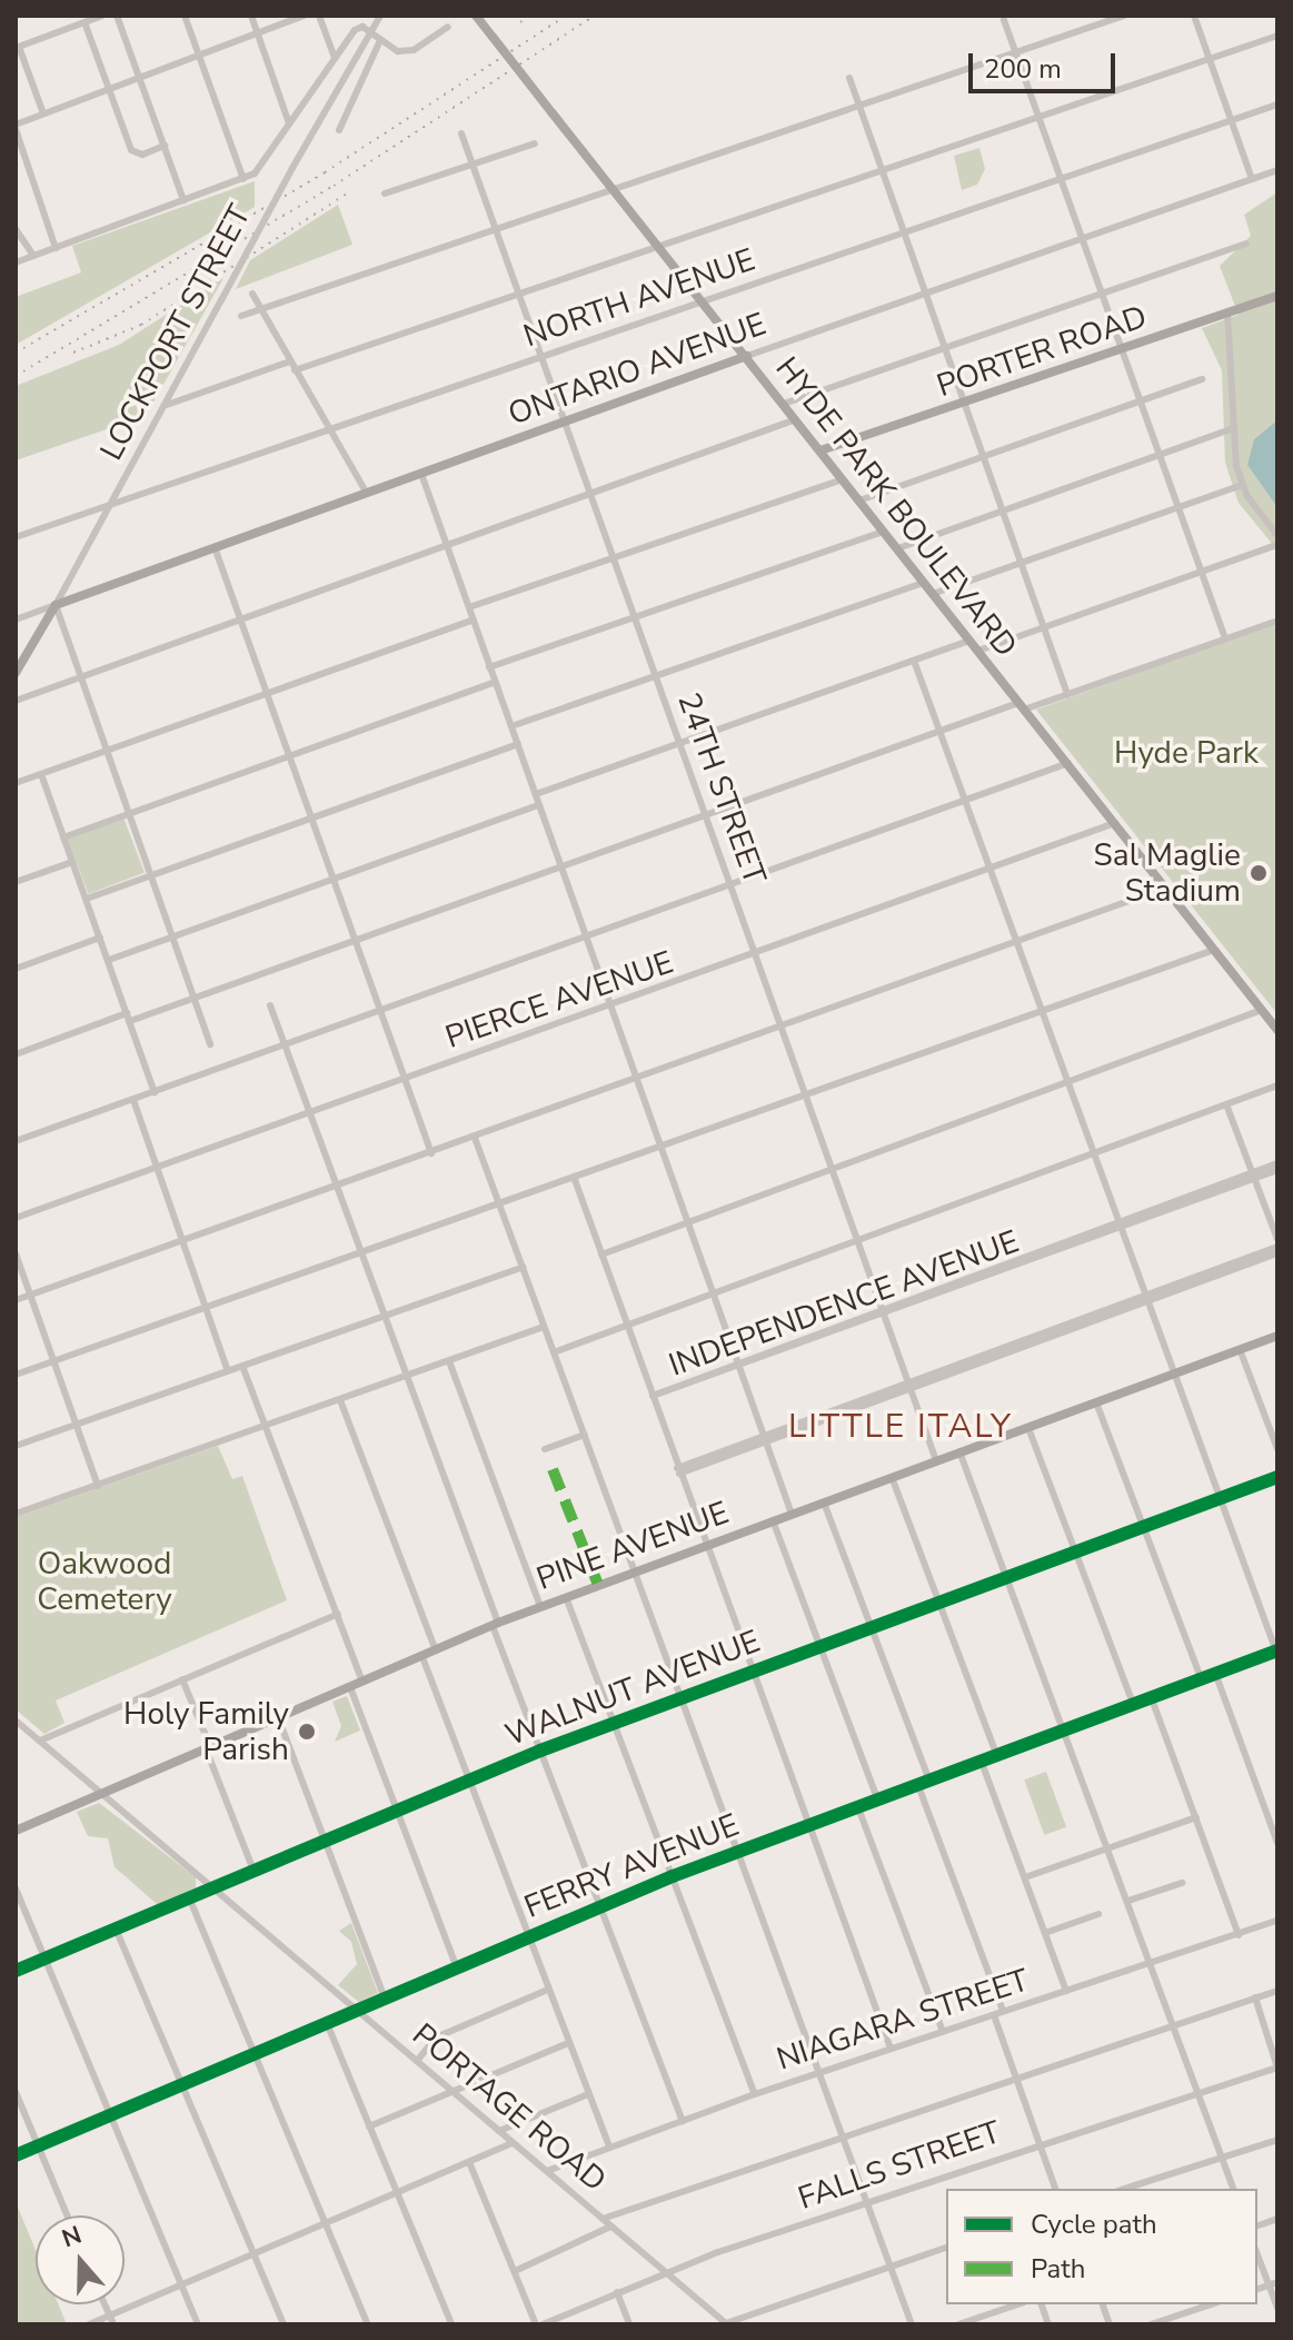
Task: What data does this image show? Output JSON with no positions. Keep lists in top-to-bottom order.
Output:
{
  "streets": {
    "main road": [
      "LOCKPORT STREET",
      "PORTER ROAD",
      "ONTARIO AVENUE",
      "HYDE PARK BOULEVARD",
      "PINE AVENUE",
      "WALNUT AVENUE",
      "FERRY AVENUE"
    ],
    "street": [
      "NORTH AVENUE",
      "24TH STREET",
      "PIERCE AVENUE",
      "INDEPENDENCE AVENUE",
      "NIAGARA STREET",
      "PORTAGE ROAD",
      "FALLS STREET"
    ]
  },
  "crossings": [
    ["NORTH AVENUE", "LOCKPORT STREET"],
    ["NORTH AVENUE", "HYDE PARK BOULEVARD"],
    ["NORTH AVENUE", "24TH STREET"],
    ["LOCKPORT STREET", "ONTARIO AVENUE"],
    ["PORTER ROAD", "HYDE PARK BOULEVARD"],
    ["ONTARIO AVENUE", "HYDE PARK BOULEVARD"],
    ["ONTARIO AVENUE", "24TH STREET"],
    ["HYDE PARK BOULEVARD", "PIERCE AVENUE"],
    ["24TH STREET", "PIERCE AVENUE"],
    ["24TH STREET", "INDEPENDENCE AVENUE"],
    ["24TH STREET", "PINE AVENUE"],
    ["PINE AVENUE", "PORTAGE ROAD"],
    ["WALNUT AVENUE", "PORTAGE ROAD"],
    ["FERRY AVENUE", "PORTAGE ROAD"],
    ["NIAGARA STREET", "PORTAGE ROAD"],
    ["PORTAGE ROAD", "FALLS STREET"]
  ],
  "districts": ["LITTLE ITALY"],
  "parks": ["Hyde Park", "Oakwood Cemetery"],
  "places": ["Sal Maglie Stadium", "Holy Family Parish"],
  "legend": ["Cycle path", "Path"],
  "scale_bar": "200 m",
  "north": "top"
}
